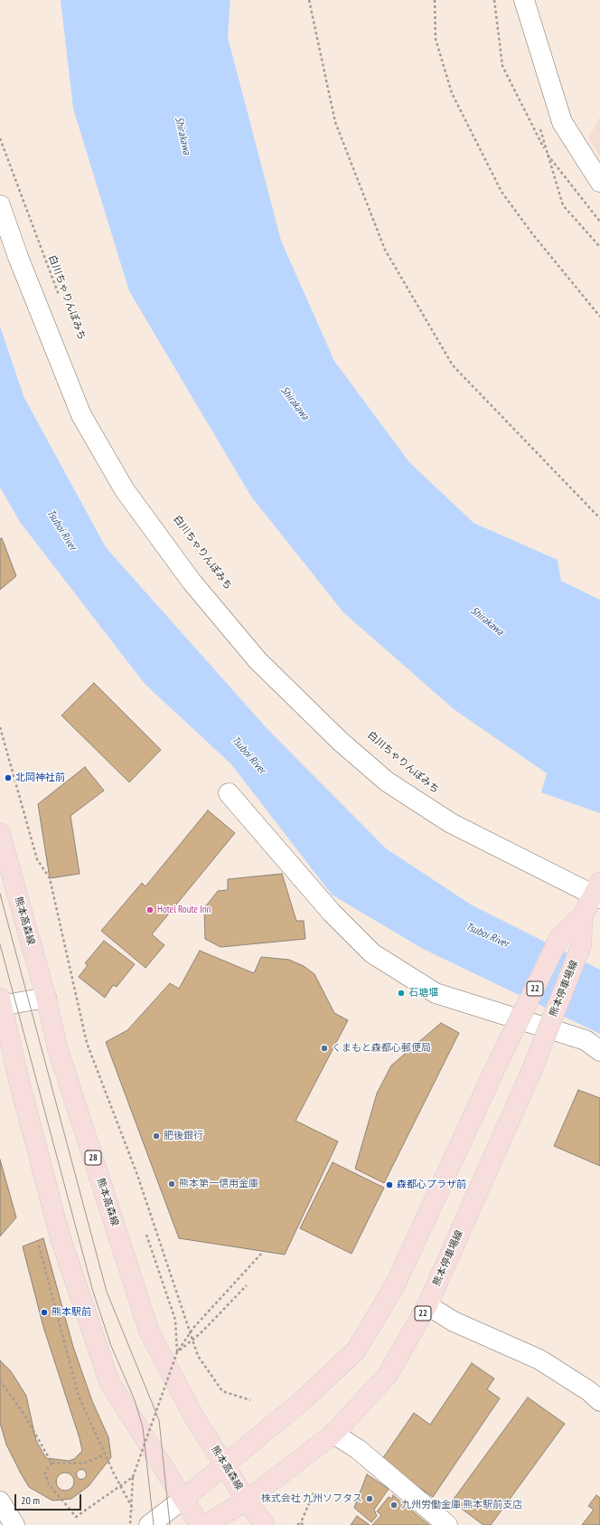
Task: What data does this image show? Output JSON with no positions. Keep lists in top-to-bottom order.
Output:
{
  "streets": {
    "main road": [
      "熊本高森線",
      "22",
      "熊本停車場線",
      "28"
    ],
    "path": ["白川ちゃりんぽみち"]
  },
  "crossings": [
    ["熊本高森線", "熊本停車場線"]
  ],
  "water": ["Shirakawa", "Tsuboi River"],
  "places": [
    "北岡神社前",
    "Hotel Route Inn",
    "石塘堰",
    "くまもと森都心郵便局",
    "肥後銀行",
    "熊本第一信用金庫",
    "森都心プラザ前",
    "熊本駅前",
    "株式会社 九州ソフタス",
    "九州労働金庫 熊本駅前支店"
  ],
  "scale_bar": "20 m"
}
